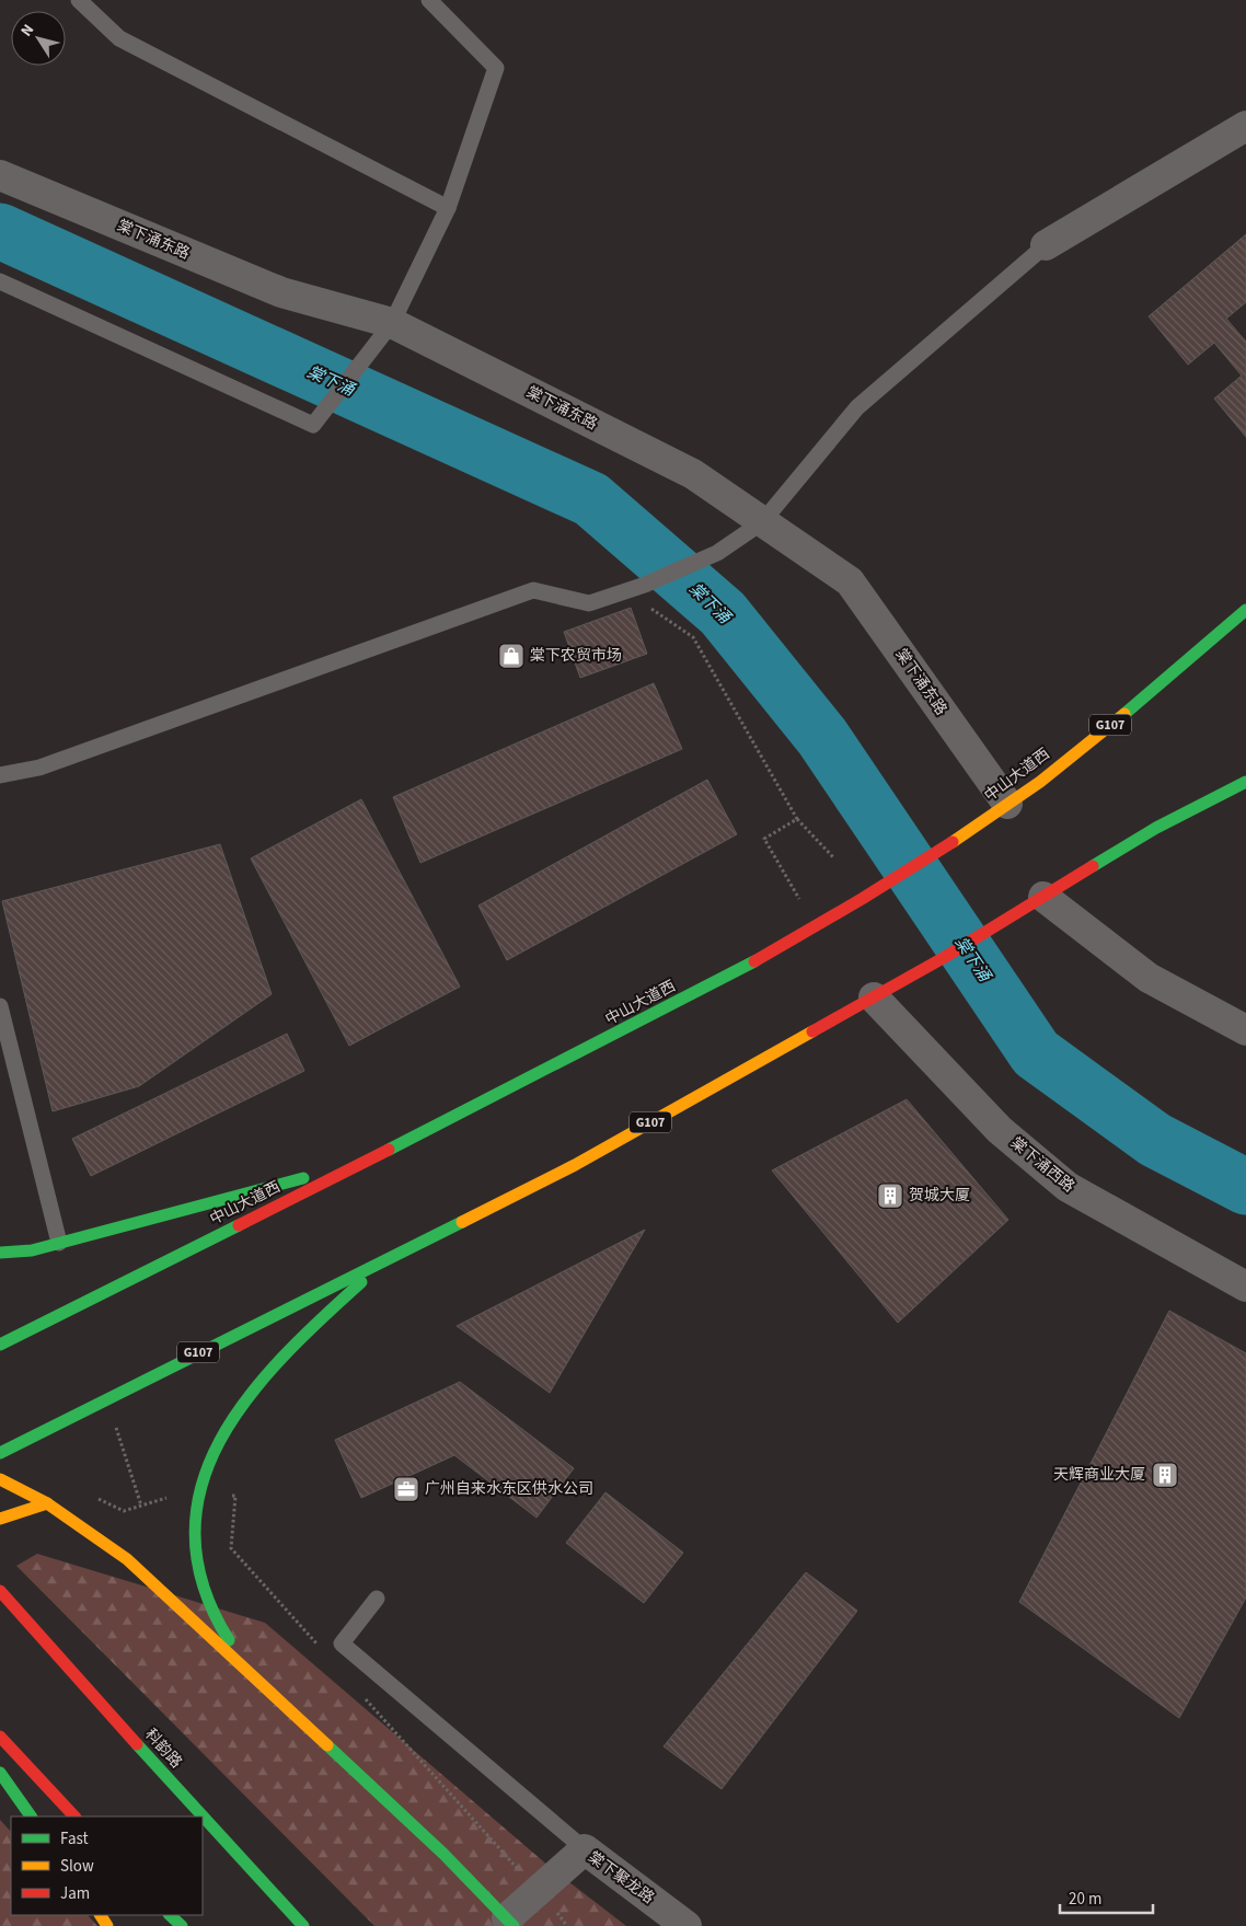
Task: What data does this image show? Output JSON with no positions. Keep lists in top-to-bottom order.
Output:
{
  "streets": {
    "highway": ["G107", "中山大道西", "科韵路"],
    "street": ["棠下涌东路", "棠下涌西路", "棠下聚龙路"]
  },
  "crossings": [
    ["棠下涌东路", "中山大道西"],
    ["G107", "棠下涌西路"]
  ],
  "water": ["棠下涌"],
  "places": {
    "shop": ["棠下农贸市场"],
    "building": ["贺城大厦", "天辉商业大厦"],
    "office": ["广州自来水东区供水公司"]
  },
  "legend": ["Fast", "Slow", "Jam"],
  "scale_bar": "20 m",
  "north": "top left"
}
